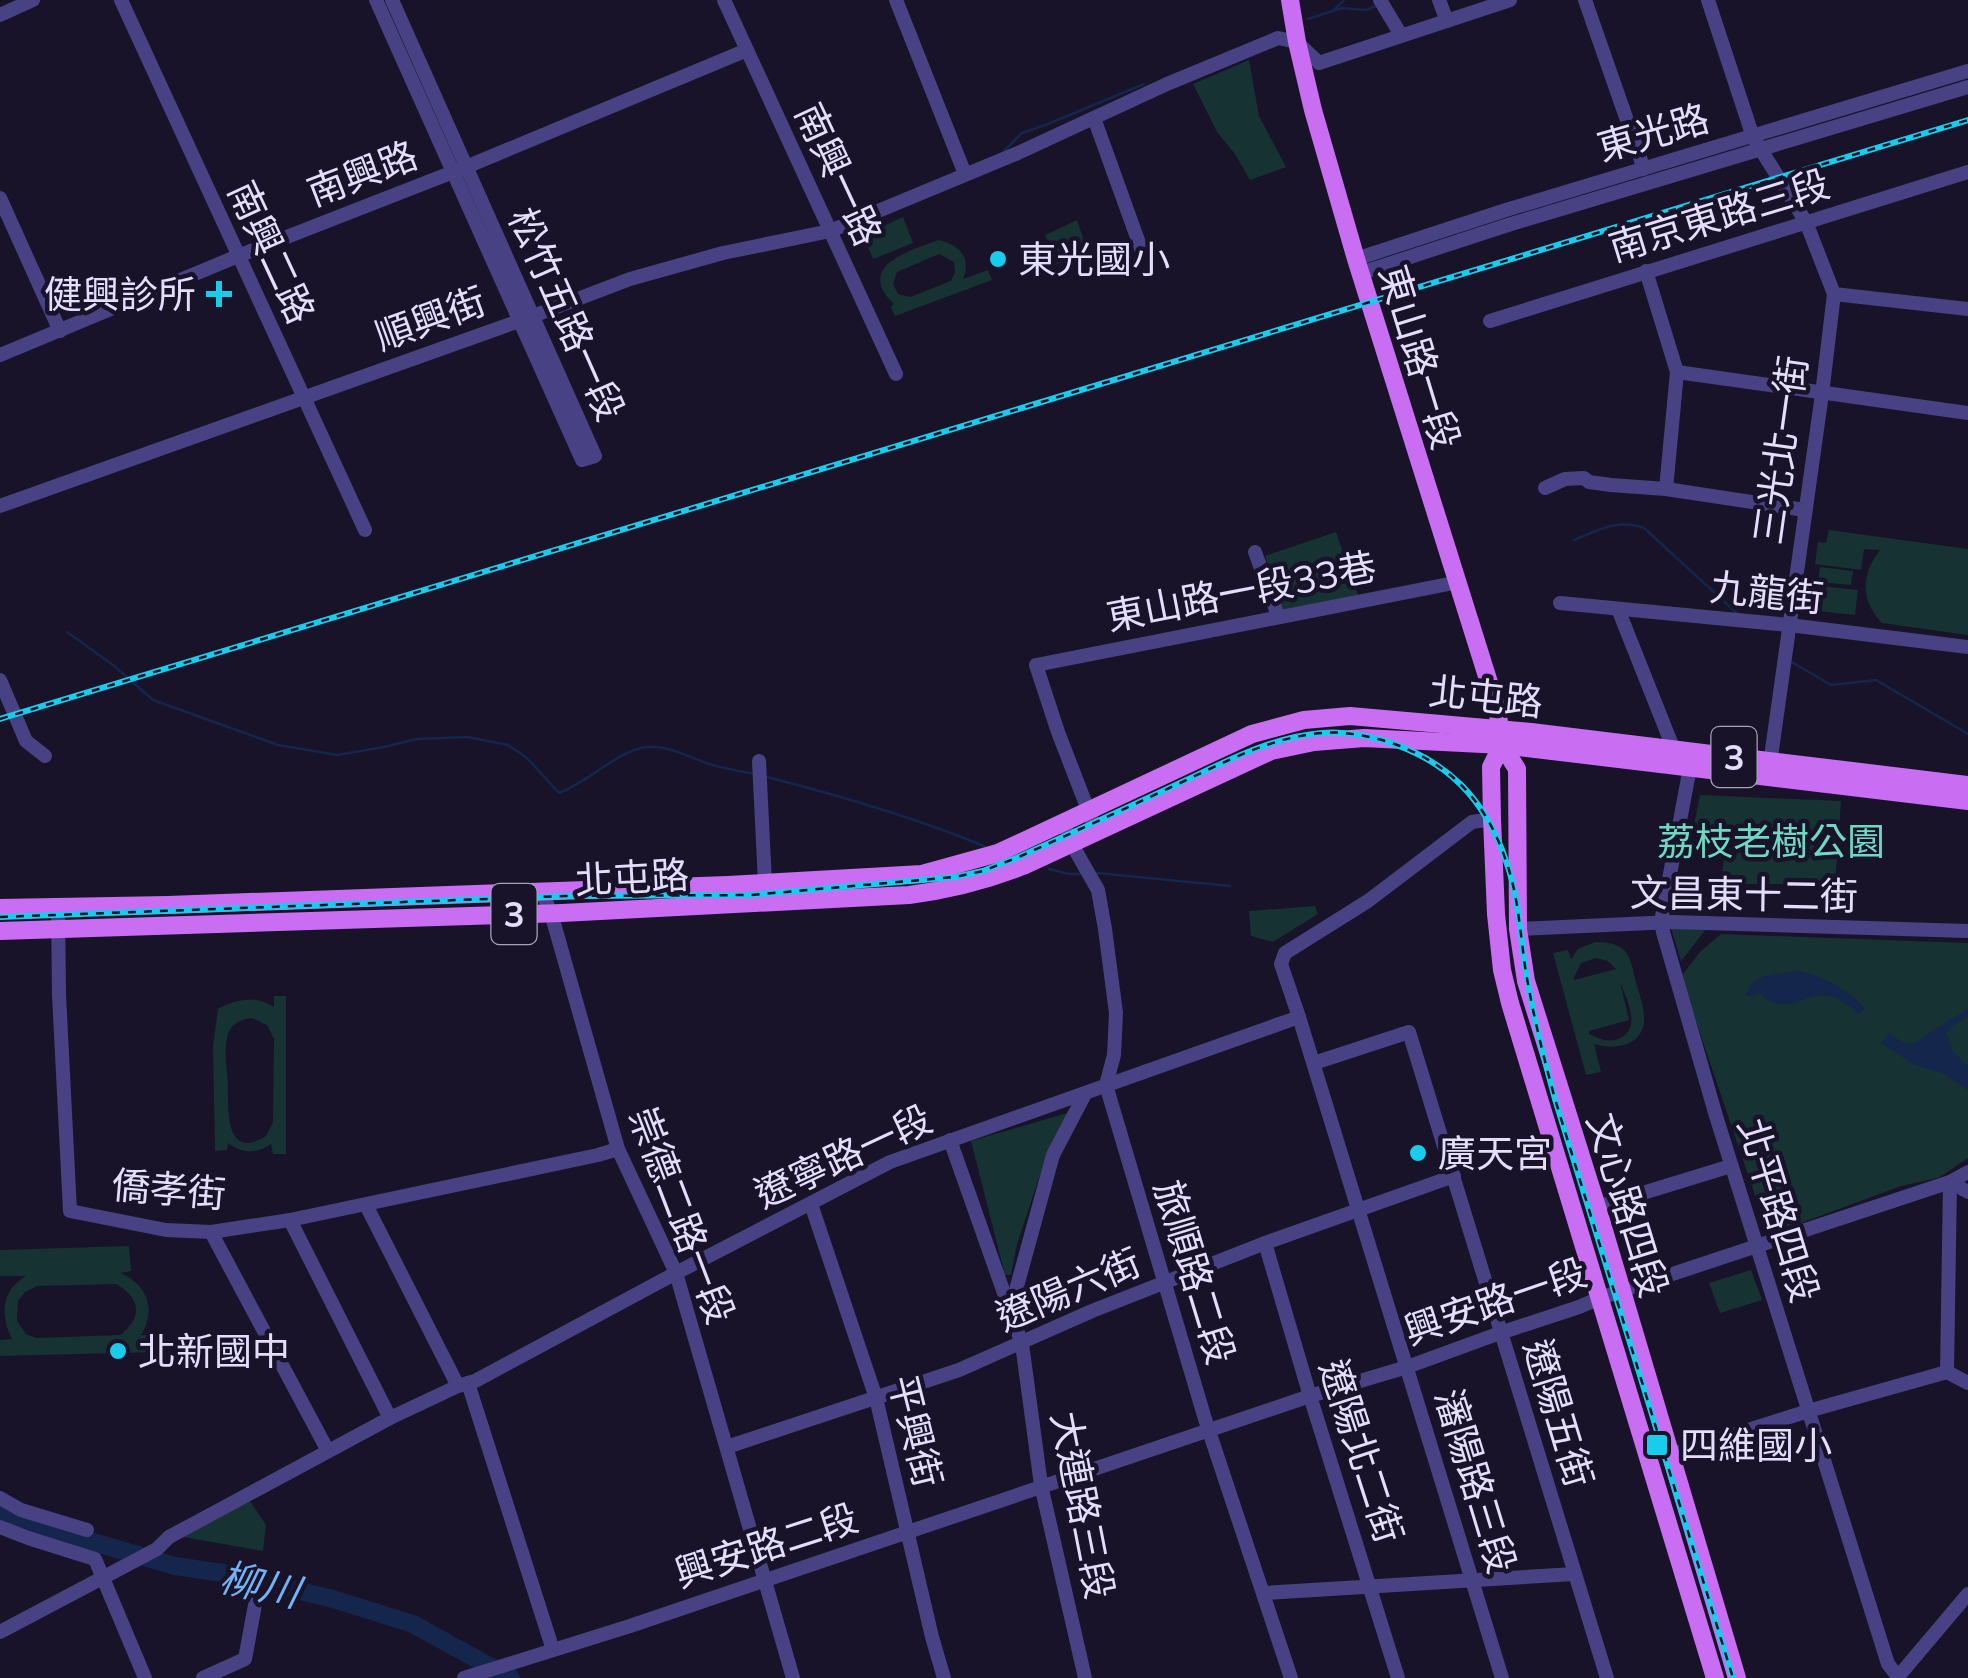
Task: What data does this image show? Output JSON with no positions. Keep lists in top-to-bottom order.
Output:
{
  "streets": {
    "main road": [
      "東山路一段",
      "北屯路",
      "3",
      "文心路四段"
    ],
    "street": [
      "東光路",
      "南興路",
      "南興一路",
      "南京東路三段",
      "南興二路",
      "松竹五路一段",
      "順興街",
      "三光北一街",
      "東山路一段33巷",
      "九龍街",
      "文昌東十二街",
      "遼寧路一段",
      "僑孝街",
      "北平路四段",
      "崇德二路一段",
      "旅順路二段",
      "遼陽六街",
      "興安路一段",
      "遼陽五街",
      "平興街",
      "遼陽北二街",
      "瀋陽路三段",
      "大連路三段",
      "興安路二段"
    ]
  },
  "crossings": [
    ["東光路", "東山路一段"],
    ["東光路", "三光北一街"],
    ["南興路", "南興一路"],
    ["南興路", "南興二路"],
    ["南興路", "松竹五路一段"],
    ["南興一路", "順興街"],
    ["南京東路三段", "三光北一街"],
    ["南興二路", "順興街"],
    ["松竹五路一段", "順興街"],
    ["順興街", "東山路一段"],
    ["東山路一段", "東山路一段33巷"],
    ["東山路一段", "北屯路"],
    ["東山路一段", "文心路四段"],
    ["三光北一街", "九龍街"],
    ["三光北一街", "北屯路"],
    ["東山路一段33巷", "北屯路"],
    ["北屯路", "僑孝街"],
    ["北屯路", "文心路四段"],
    ["北屯路", "北平路四段"],
    ["北屯路", "崇德二路一段"],
    ["北屯路", "旅順路二段"],
    ["文昌東十二街", "文心路四段"],
    ["文昌東十二街", "北平路四段"],
    ["遼寧路一段", "崇德二路一段"],
    ["遼寧路一段", "旅順路二段"],
    ["遼寧路一段", "平興街"],
    ["遼寧路一段", "瀋陽路三段"],
    ["遼寧路一段", "大連路三段"],
    ["僑孝街", "崇德二路一段"],
    ["文心路四段", "興安路一段"],
    ["北平路四段", "興安路一段"],
    ["崇德二路一段", "遼陽六街"],
    ["崇德二路一段", "興安路二段"],
    ["旅順路二段", "遼陽六街"],
    ["旅順路二段", "興安路一段"],
    ["遼陽六街", "遼陽五街"],
    ["遼陽六街", "平興街"],
    ["遼陽六街", "遼陽北二街"],
    ["遼陽六街", "瀋陽路三段"],
    ["遼陽六街", "大連路三段"],
    ["興安路一段", "遼陽五街"],
    ["興安路一段", "遼陽北二街"],
    ["興安路一段", "瀋陽路三段"],
    ["興安路一段", "大連路三段"],
    ["興安路一段", "興安路二段"],
    ["遼陽五街", "瀋陽路三段"],
    ["平興街", "興安路二段"],
    ["大連路三段", "興安路二段"]
  ],
  "water": ["柳川"],
  "parks": ["荔枝老樹公園"],
  "places": {
    "other": ["東光國小", "廣天宮", "北新國中"],
    "health": ["健興診所"],
    "transit": ["四維國小"]
  }
}
